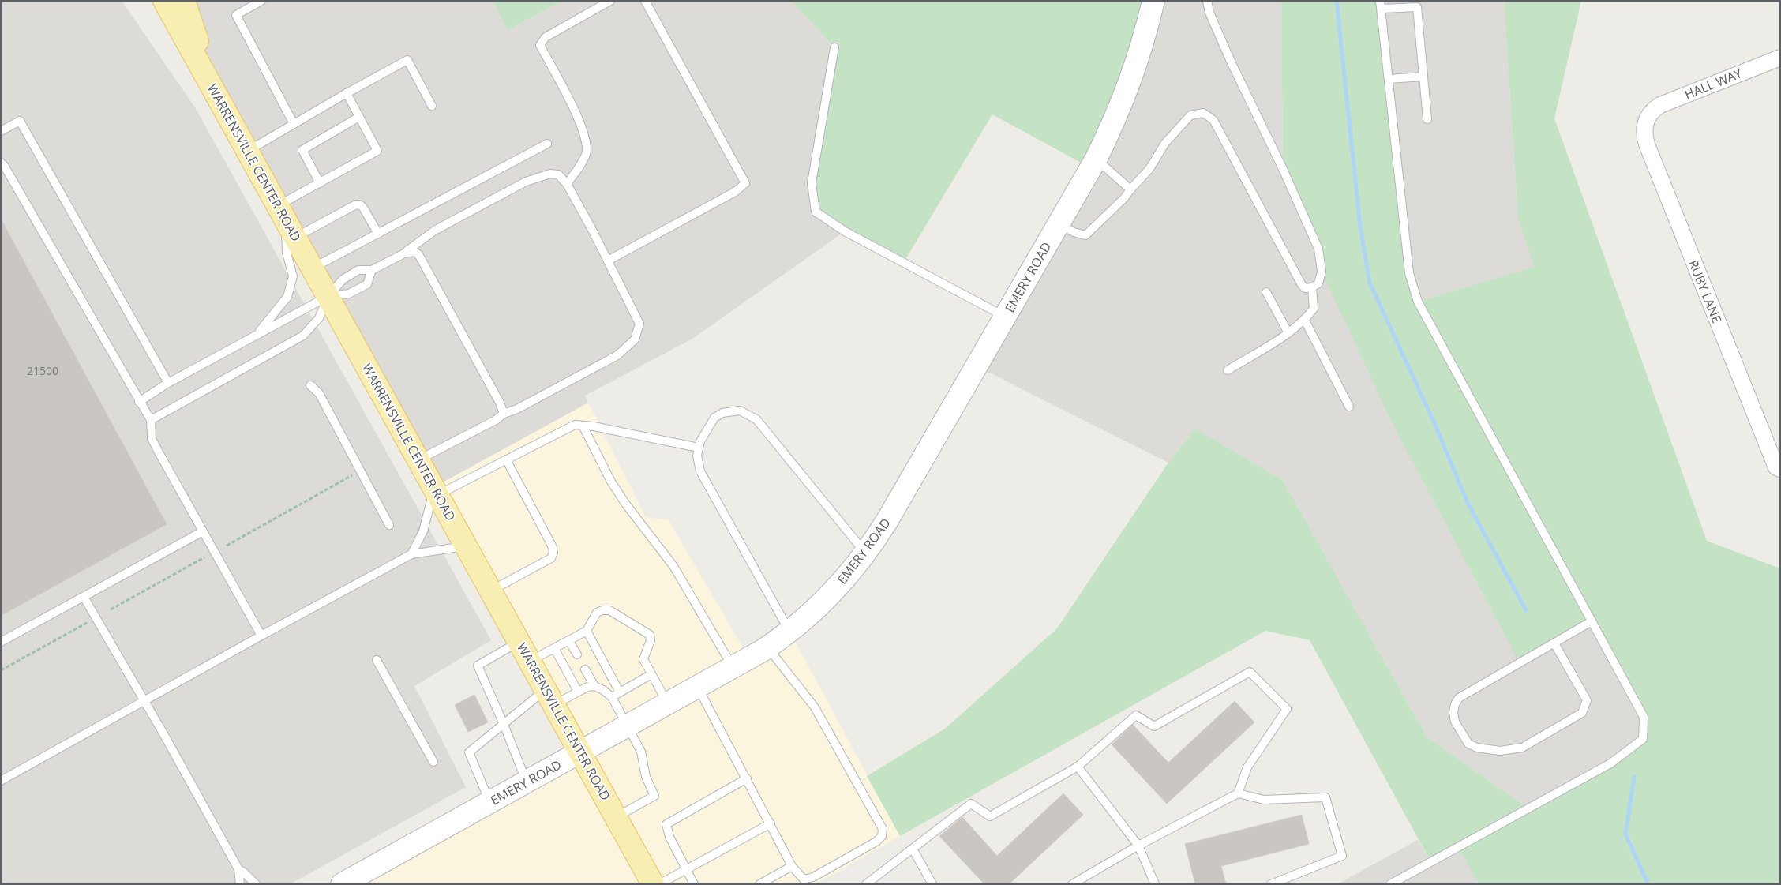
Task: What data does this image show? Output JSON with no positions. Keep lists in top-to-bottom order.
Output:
{
  "streets": {
    "main road": ["WARRENSVILLE CENTER ROAD"],
    "street": ["HALL WAY", "EMERY ROAD", "RUBY LANE"]
  },
  "crossings": [
    ["HALL WAY", "RUBY LANE"],
    ["WARRENSVILLE CENTER ROAD", "EMERY ROAD"]
  ],
  "house_numbers": ["21500"]
}
